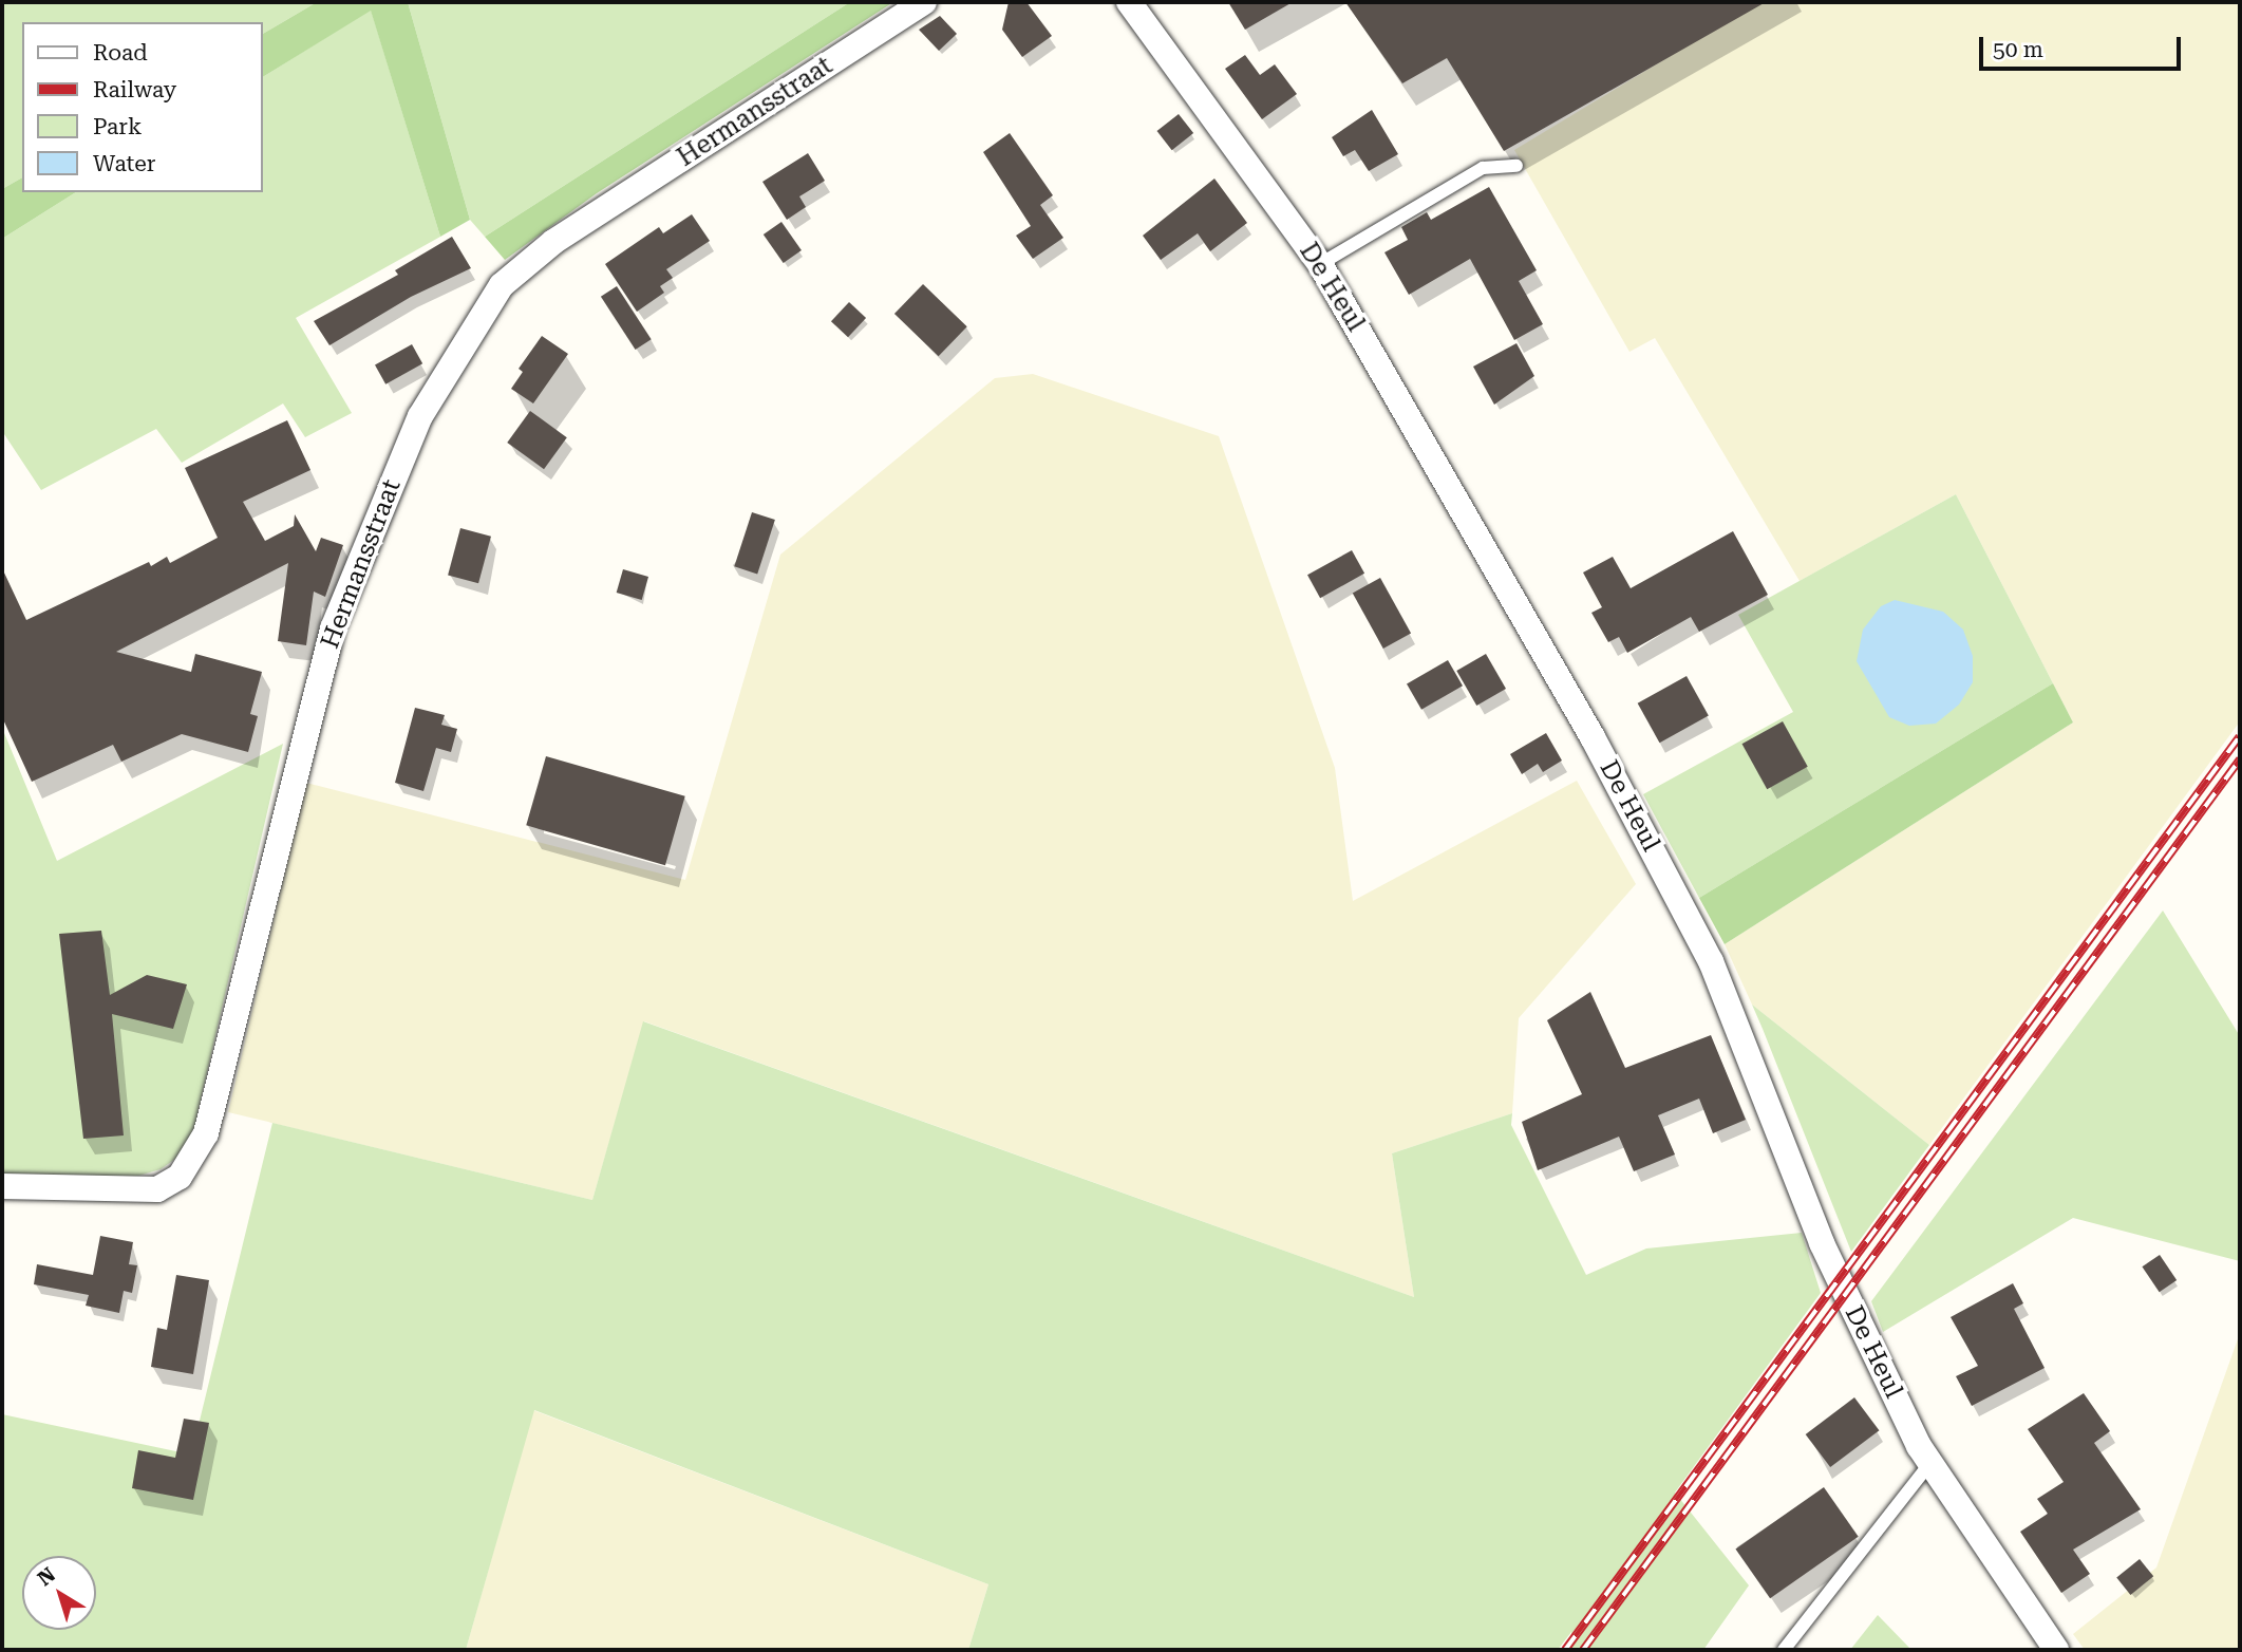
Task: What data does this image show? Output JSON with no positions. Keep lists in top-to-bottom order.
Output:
{
  "streets": {
    "street": ["Hermansstraat", "De Heul"]
  },
  "legend": [
    "Road",
    "Railway",
    "Park",
    "Water"
  ],
  "scale_bar": "50 m",
  "north": "top left"
}
